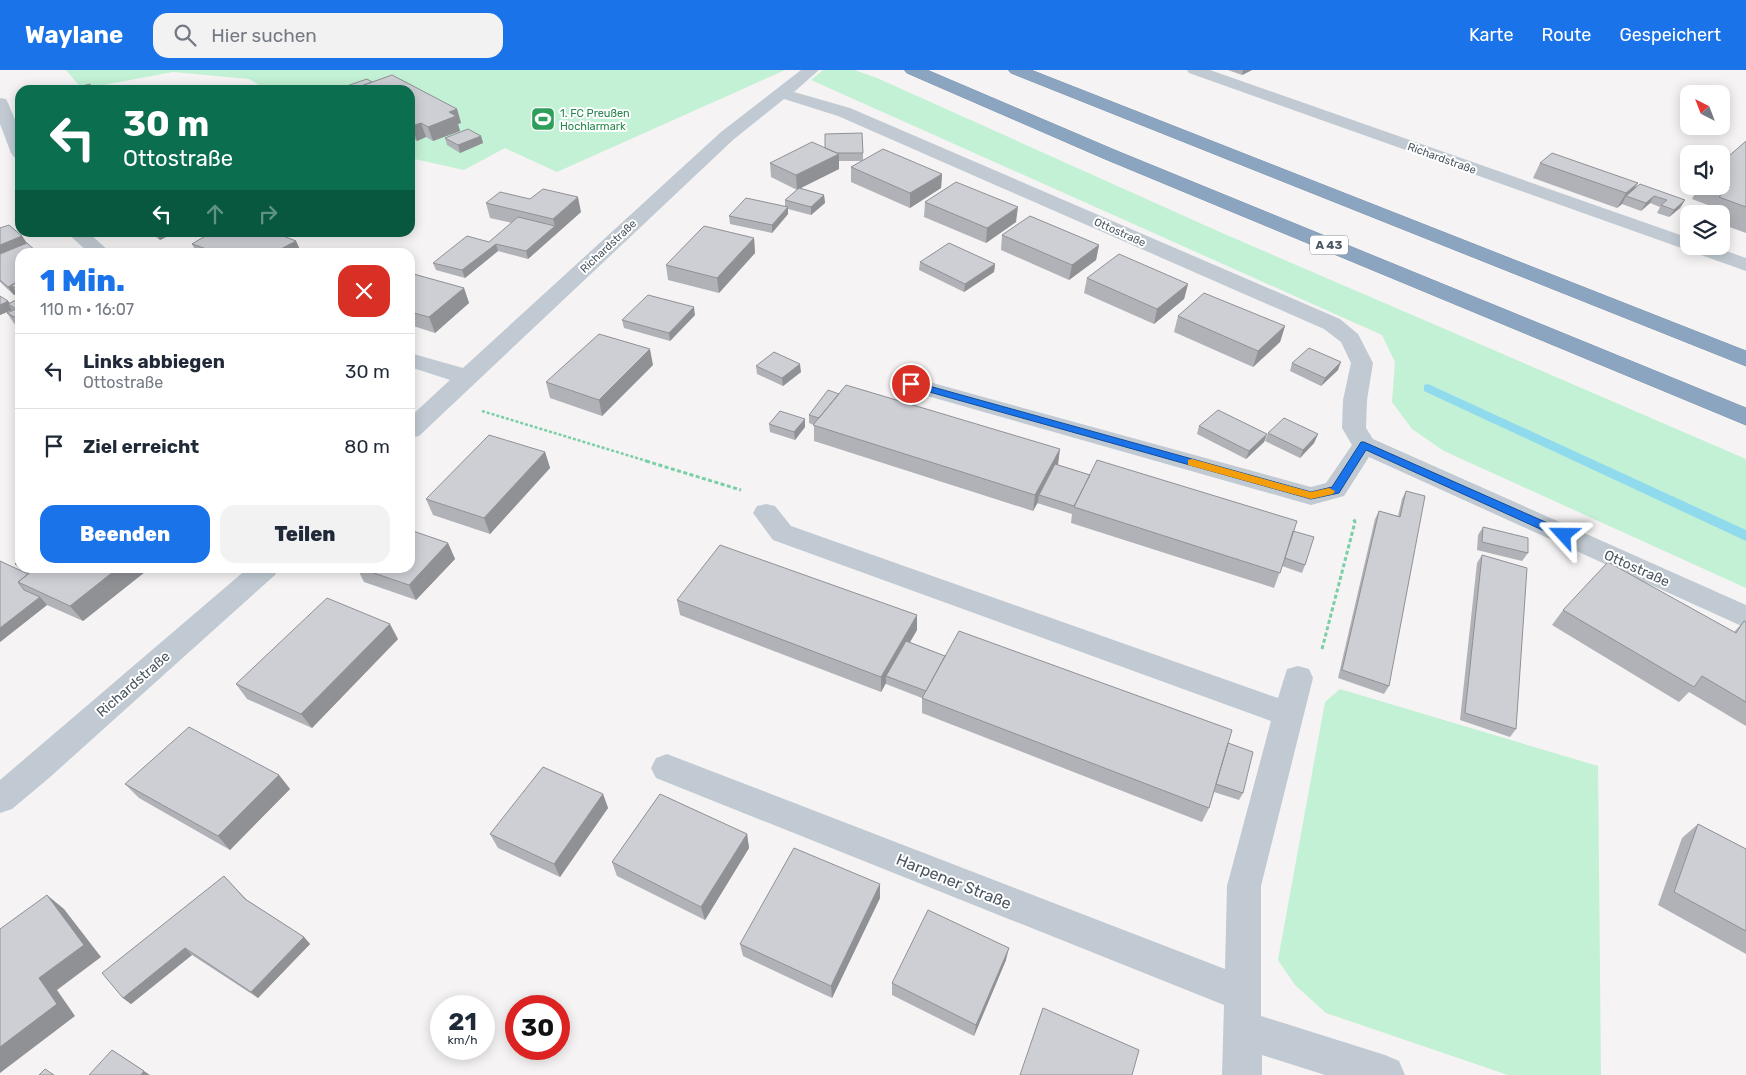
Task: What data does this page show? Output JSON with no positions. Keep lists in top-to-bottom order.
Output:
{
  "streets": {
    "highway": ["A 43"],
    "street": ["Richardstraße", "Ottostraße", "Harpener Straße"]
  },
  "crossings": [
    ["Richardstraße", "Ottostraße"]
  ],
  "places": {
    "sports": ["1. FC Preußen Hochlarmark"]
  },
  "north": "top left",
  "page": {
    "header": "Waylane",
    "search": "Hier suchen",
    "nav": ["Karte", "Route", "Gespeichert"],
    "turn": ["30 m", "Ottostraße"],
    "heading": ["1 Min.", "110 m · 16:07"],
    "list": [
      {
        "name": "Links abbiegen",
        "note": "Ottostraße",
        "value": "30 m"
      },
      {
        "name": "Ziel erreicht",
        "value": "80 m"
      }
    ],
    "buttons": ["Beenden", "Teilen"],
    "speed": "21 km/h",
    "limit": "30"
  }
}
